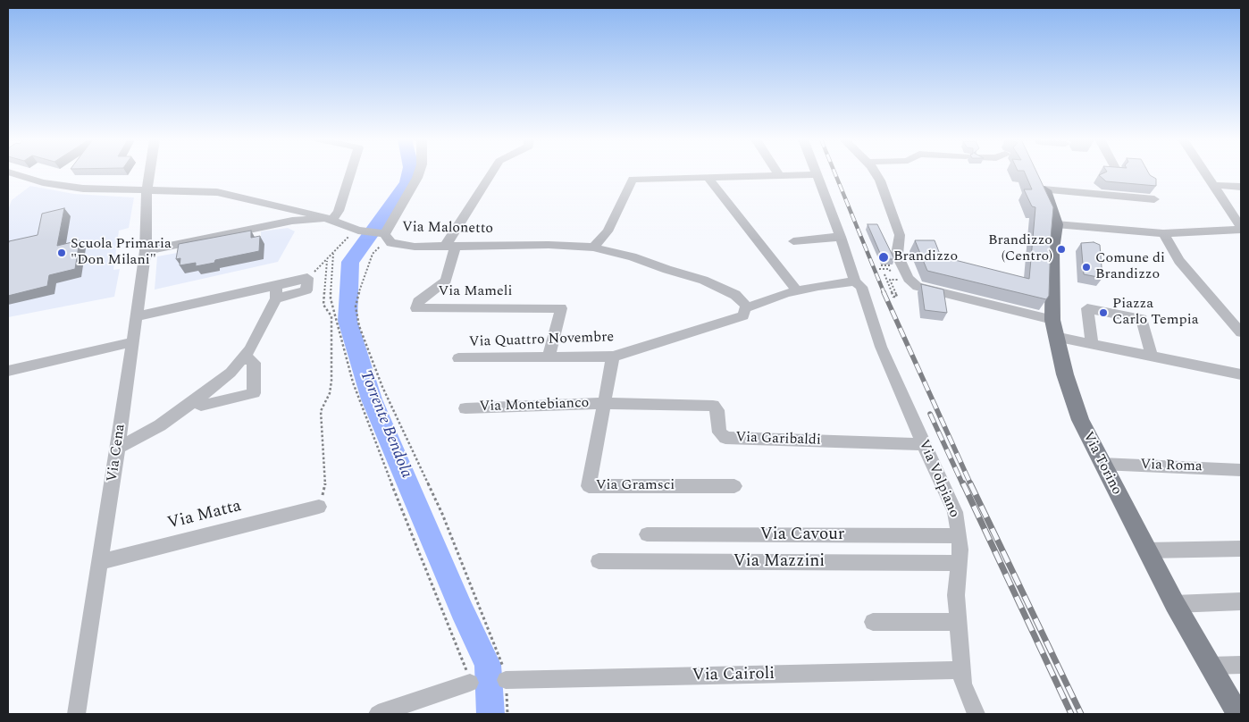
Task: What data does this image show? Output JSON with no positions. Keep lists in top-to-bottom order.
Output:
{
  "streets": {
    "main road": ["Via Torino"],
    "street": [
      "Via Malonetto",
      "Via Mameli",
      "Via Quattro Novembre",
      "Via Montebianco",
      "Via Garibaldi",
      "Via Cena",
      "Via Roma",
      "Via Volpiano",
      "Via Gramsci",
      "Via Matta",
      "Via Cavour",
      "Via Mazzini",
      "Via Cairoli"
    ]
  },
  "crossings": [
    ["Via Malonetto", "Via Mameli"],
    ["Via Malonetto", "Via Quattro Novembre"],
    ["Via Malonetto", "Via Cena"],
    ["Via Mameli", "Via Quattro Novembre"],
    ["Via Quattro Novembre", "Via Gramsci"],
    ["Via Montebianco", "Via Garibaldi"],
    ["Via Montebianco", "Via Gramsci"],
    ["Via Garibaldi", "Via Volpiano"],
    ["Via Garibaldi", "Via Gramsci"],
    ["Via Cena", "Via Matta"],
    ["Via Torino", "Via Roma"],
    ["Via Volpiano", "Via Cavour"],
    ["Via Volpiano", "Via Mazzini"],
    ["Via Volpiano", "Via Cairoli"]
  ],
  "water": ["Torrente Bendola"],
  "places": [
    "Brandizzo (Centro)",
    "Scuola Primaria \"Don Milani\"",
    "Brandizzo",
    "Comune di Brandizzo",
    "Piazza Carlo Tempia"
  ]
}
